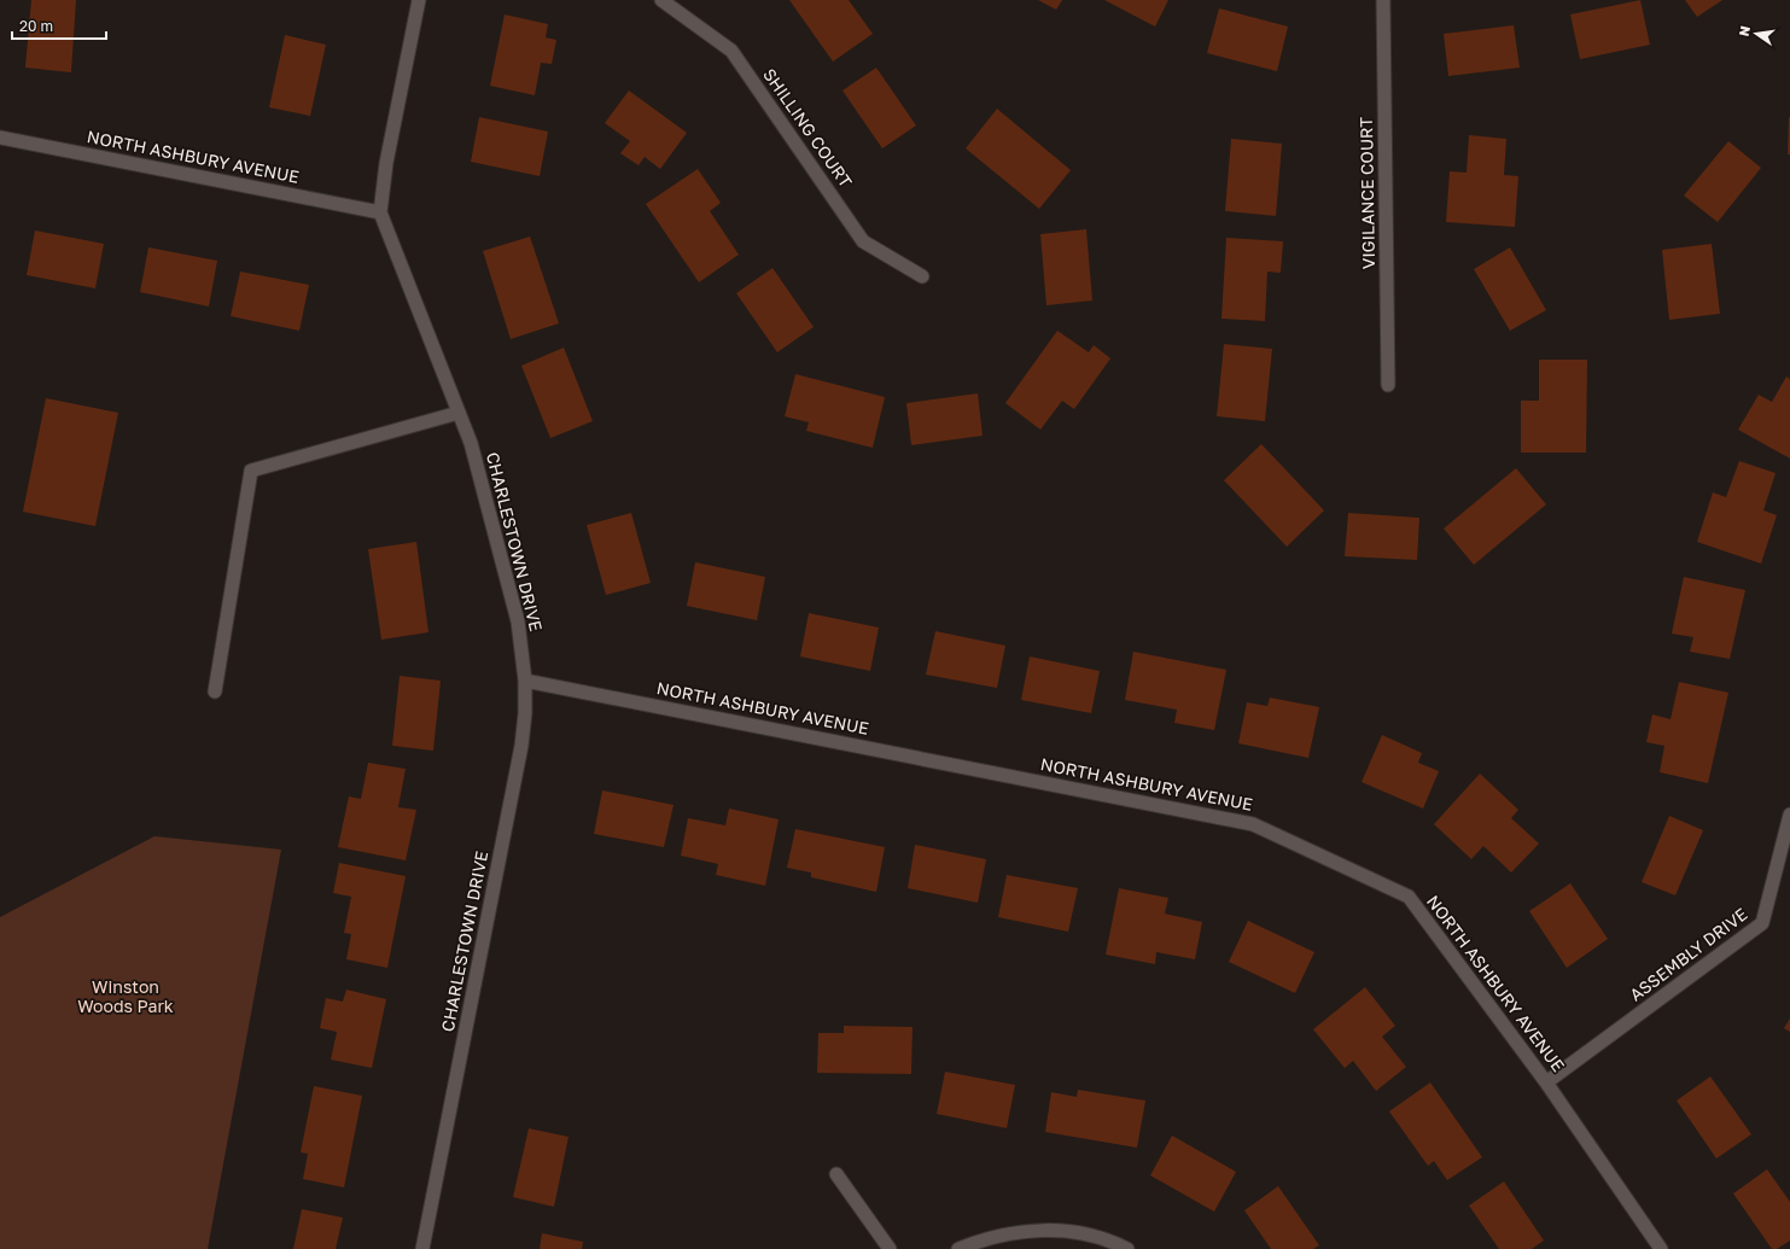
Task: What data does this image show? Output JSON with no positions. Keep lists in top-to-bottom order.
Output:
{
  "streets": {
    "street": [
      "SHILLING COURT",
      "NORTH ASHBURY AVENUE",
      "VIGILANCE COURT",
      "CHARLESTOWN DRIVE",
      "ASSEMBLY DRIVE"
    ]
  },
  "crossings": [
    ["NORTH ASHBURY AVENUE", "CHARLESTOWN DRIVE"],
    ["NORTH ASHBURY AVENUE", "ASSEMBLY DRIVE"]
  ],
  "parks": ["Winston Woods Park"],
  "scale_bar": "20 m",
  "north": "left"
}
